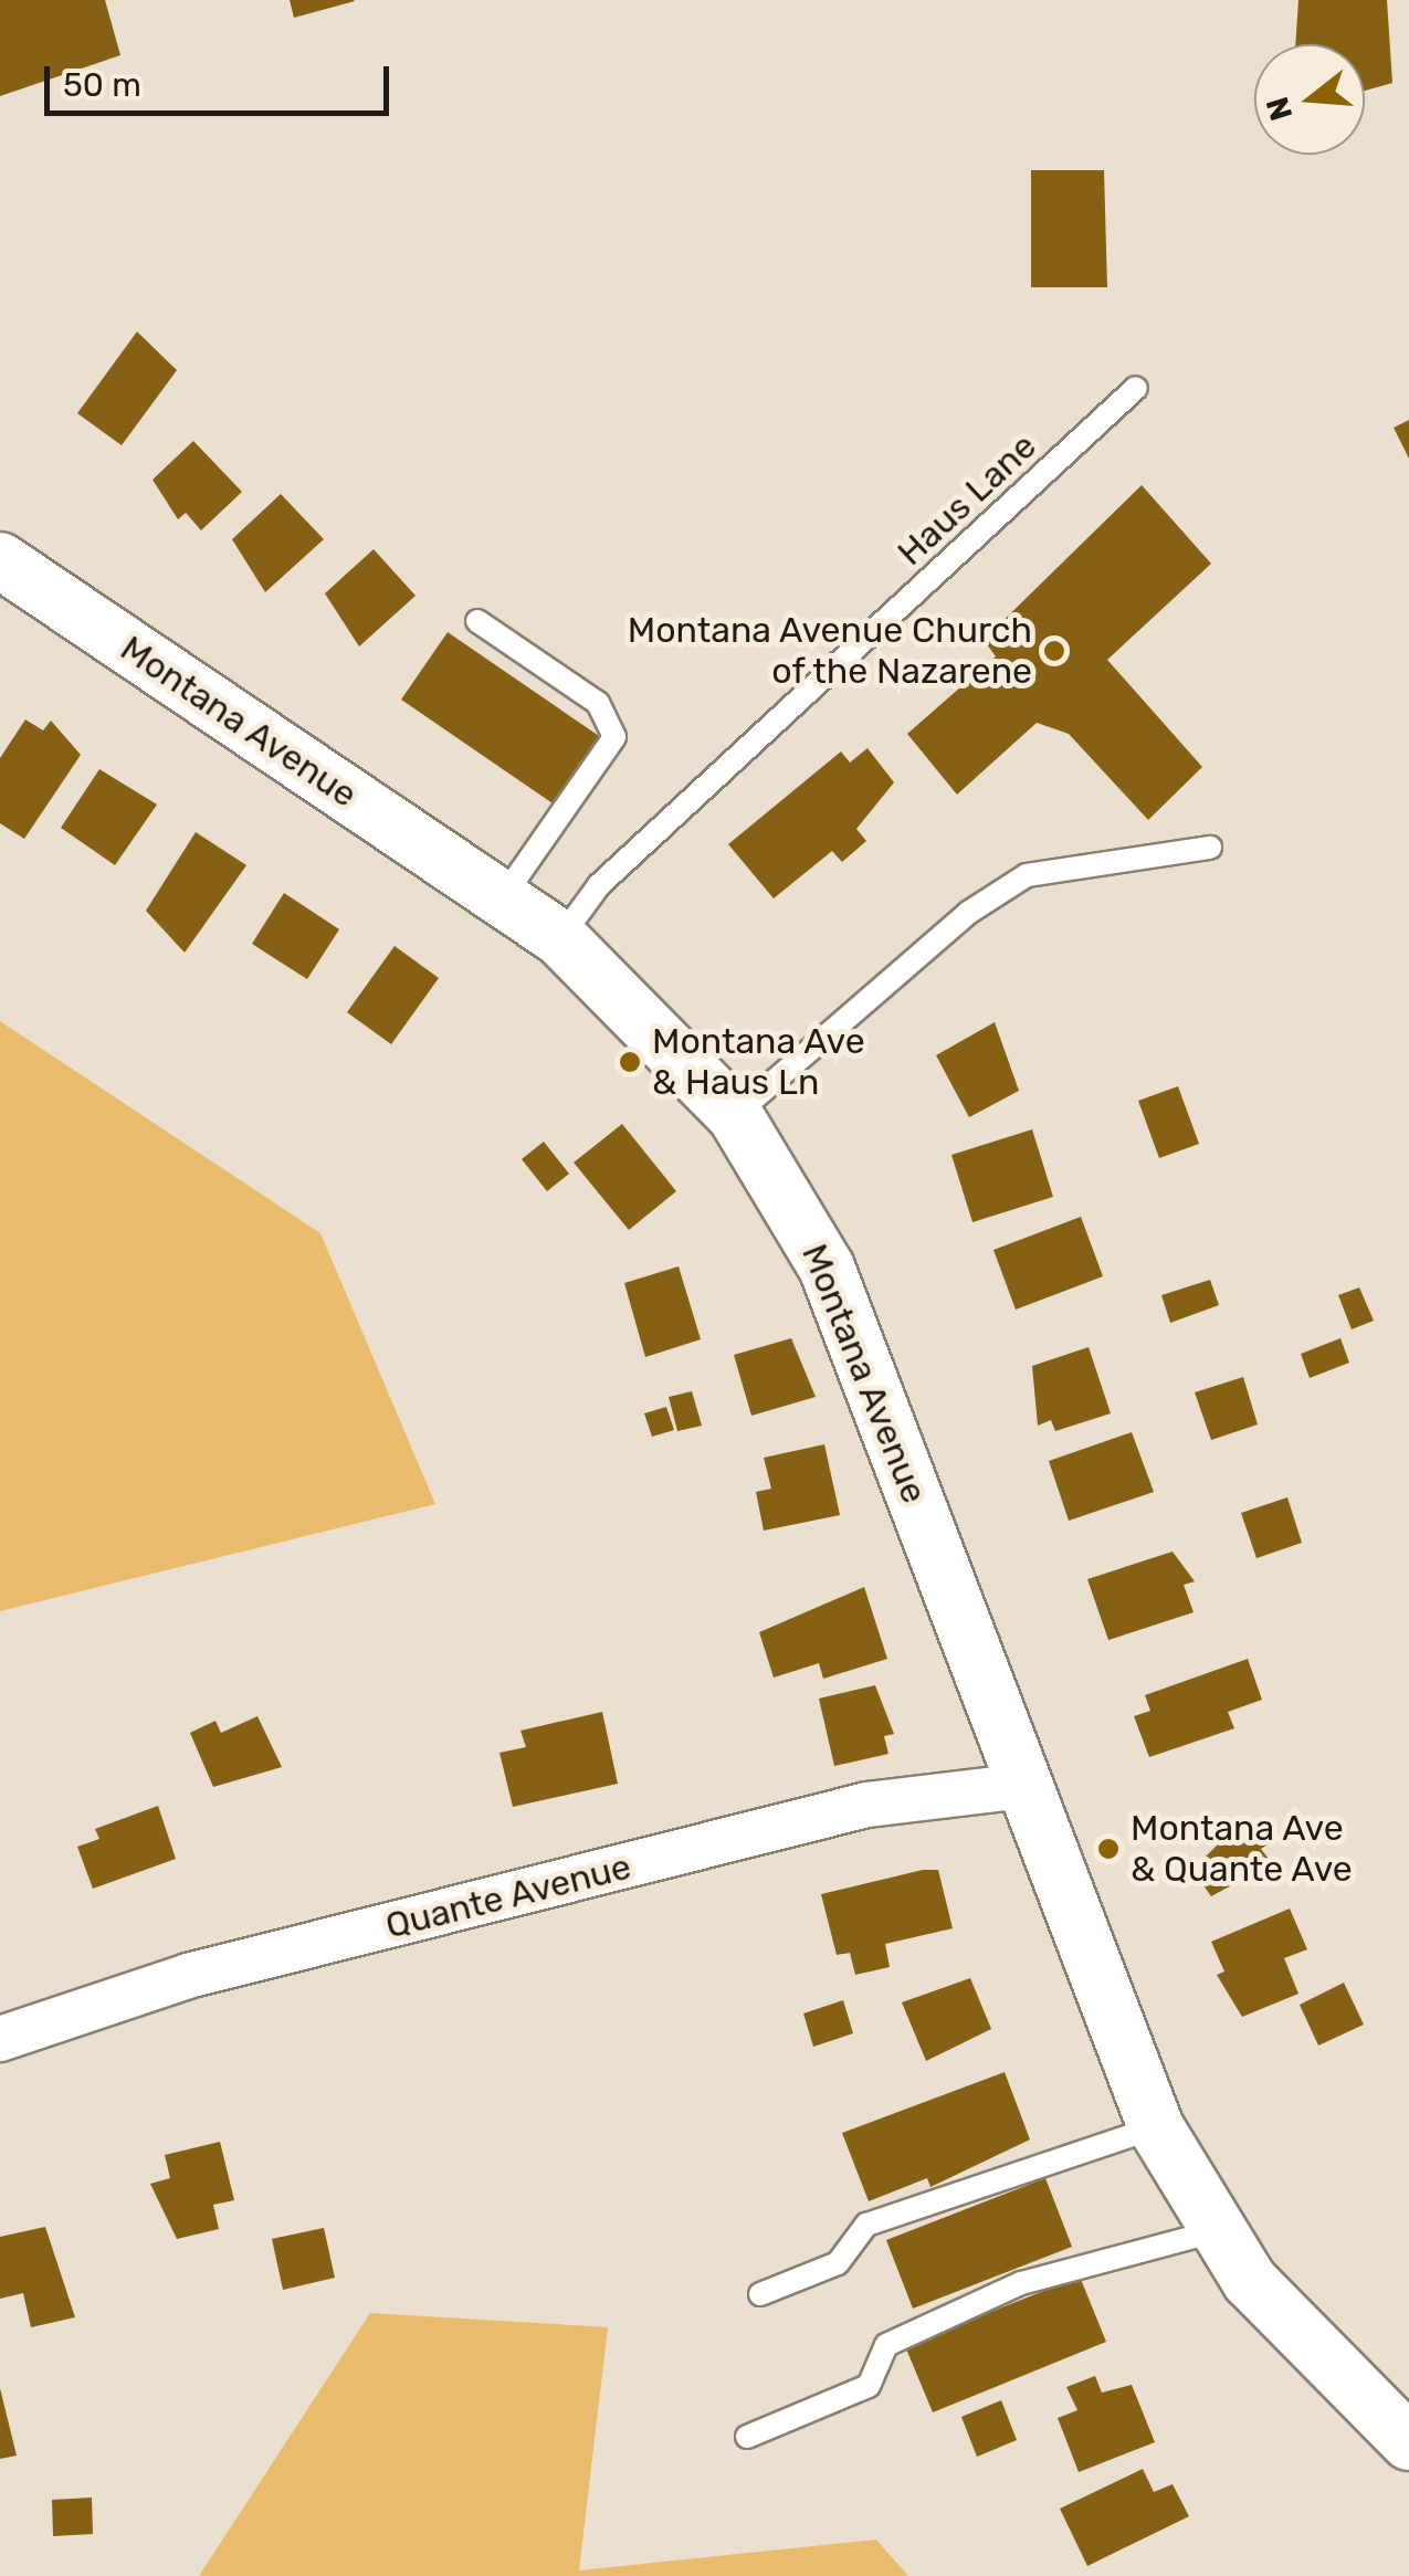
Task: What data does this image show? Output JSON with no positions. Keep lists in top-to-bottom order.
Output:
{
  "streets": {
    "street": ["Montana Avenue", "Quante Avenue"],
    "lane": ["Haus Lane"]
  },
  "crossings": [
    ["Haus Lane", "Montana Avenue"],
    ["Montana Avenue", "Quante Avenue"]
  ],
  "places": ["Montana Avenue Church of the Nazarene", "Montana Ave & Haus Ln", "Montana Ave & Quante Ave"],
  "scale_bar": "50 m",
  "north": "left"
}
